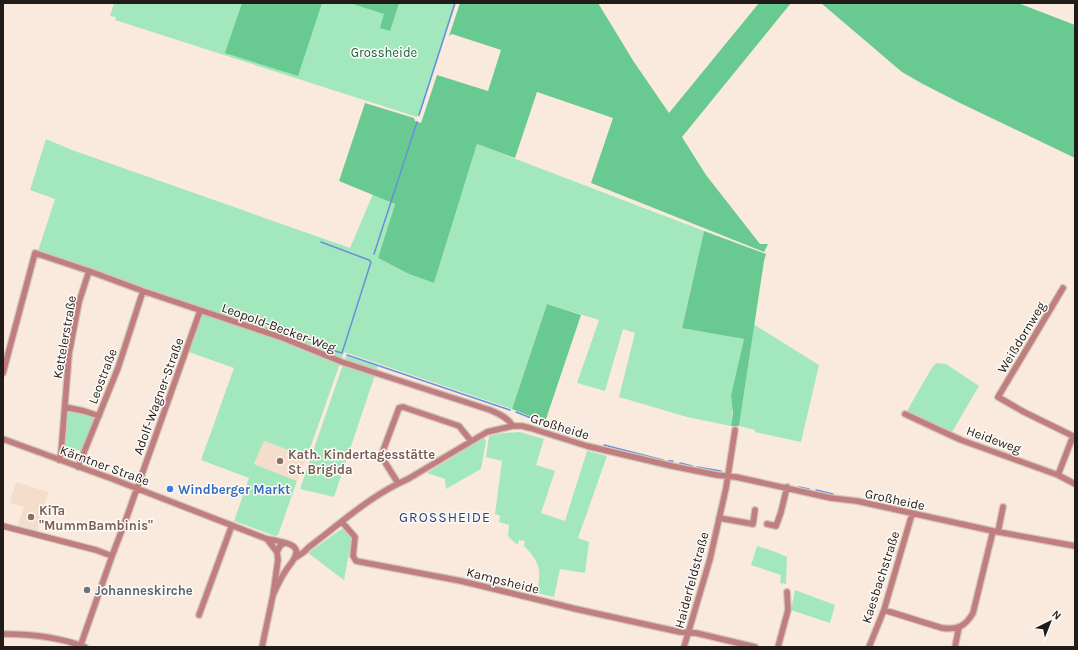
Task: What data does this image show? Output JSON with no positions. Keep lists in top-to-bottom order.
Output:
{
  "streets": {
    "street": [
      "Leopold-Becker-Weg",
      "Kettelerstraße",
      "Weißdornweg",
      "Leostraße",
      "Adolf-Wagner-Straße",
      "Großheide",
      "Heideweg",
      "Kärntner Straße",
      "Kaesbachstraße",
      "Kampsheide",
      "Haiderfeldstraße"
    ]
  },
  "crossings": [
    ["Leopold-Becker-Weg", "Kettelerstraße"],
    ["Leopold-Becker-Weg", "Leostraße"],
    ["Leopold-Becker-Weg", "Adolf-Wagner-Straße"],
    ["Leopold-Becker-Weg", "Großheide"],
    ["Kettelerstraße", "Kärntner Straße"],
    ["Weißdornweg", "Heideweg"],
    ["Leostraße", "Kärntner Straße"],
    ["Adolf-Wagner-Straße", "Kärntner Straße"],
    ["Großheide", "Kärntner Straße"],
    ["Großheide", "Kaesbachstraße"],
    ["Großheide", "Kampsheide"],
    ["Großheide", "Haiderfeldstraße"],
    ["Kampsheide", "Haiderfeldstraße"]
  ],
  "districts": ["GROSSHEIDE"],
  "parks": ["Grossheide"],
  "places": [
    "Kath. Kindertagesstätte St. Brigida",
    "Windberger Markt",
    "KiTa \"MummBambinis\"",
    "Johanneskirche"
  ],
  "north": "top right"
}
